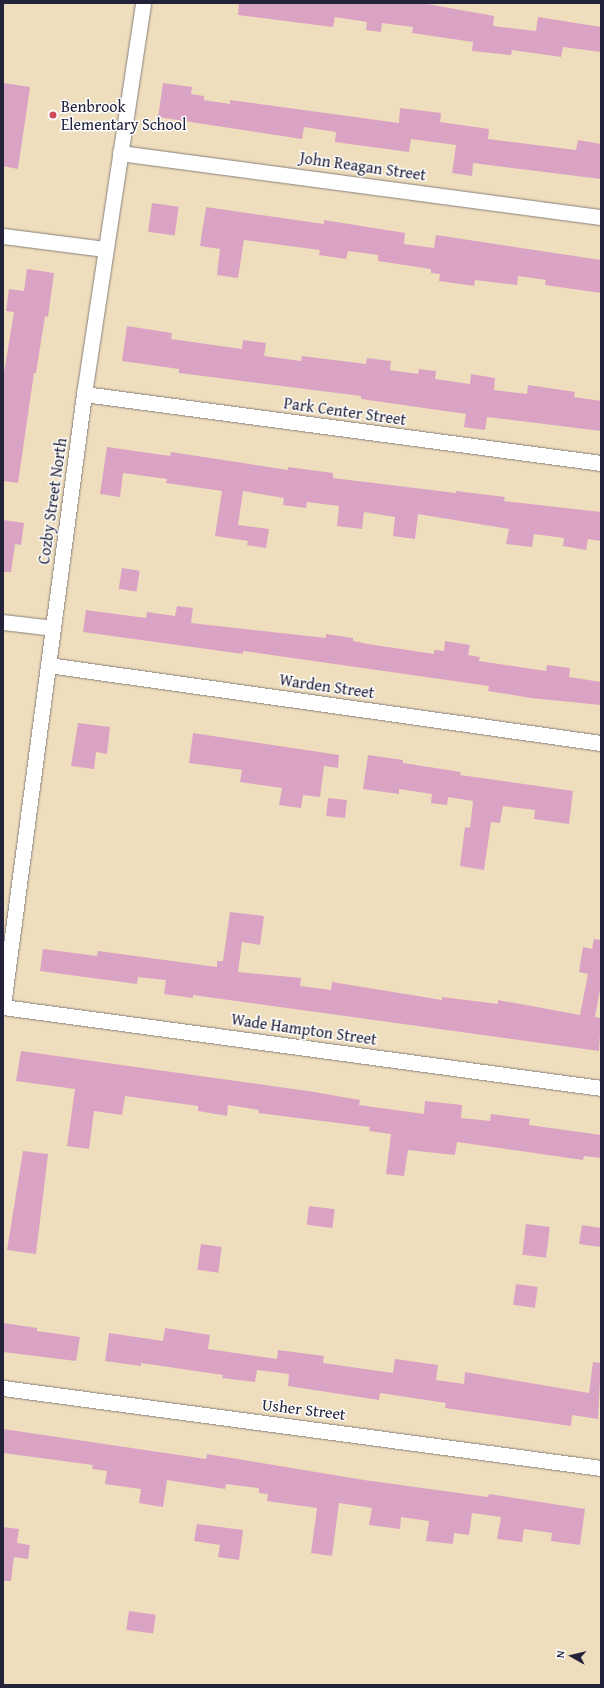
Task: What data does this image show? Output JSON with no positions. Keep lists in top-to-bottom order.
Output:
{
  "streets": {
    "street": [
      "John Reagan Street",
      "Park Center Street",
      "Cozby Street North",
      "Warden Street",
      "Wade Hampton Street",
      "Usher Street"
    ]
  },
  "crossings": [
    ["John Reagan Street", "Cozby Street North"],
    ["Park Center Street", "Cozby Street North"],
    ["Cozby Street North", "Warden Street"],
    ["Cozby Street North", "Wade Hampton Street"]
  ],
  "places": ["Benbrook Elementary School"],
  "north": "left"
}
